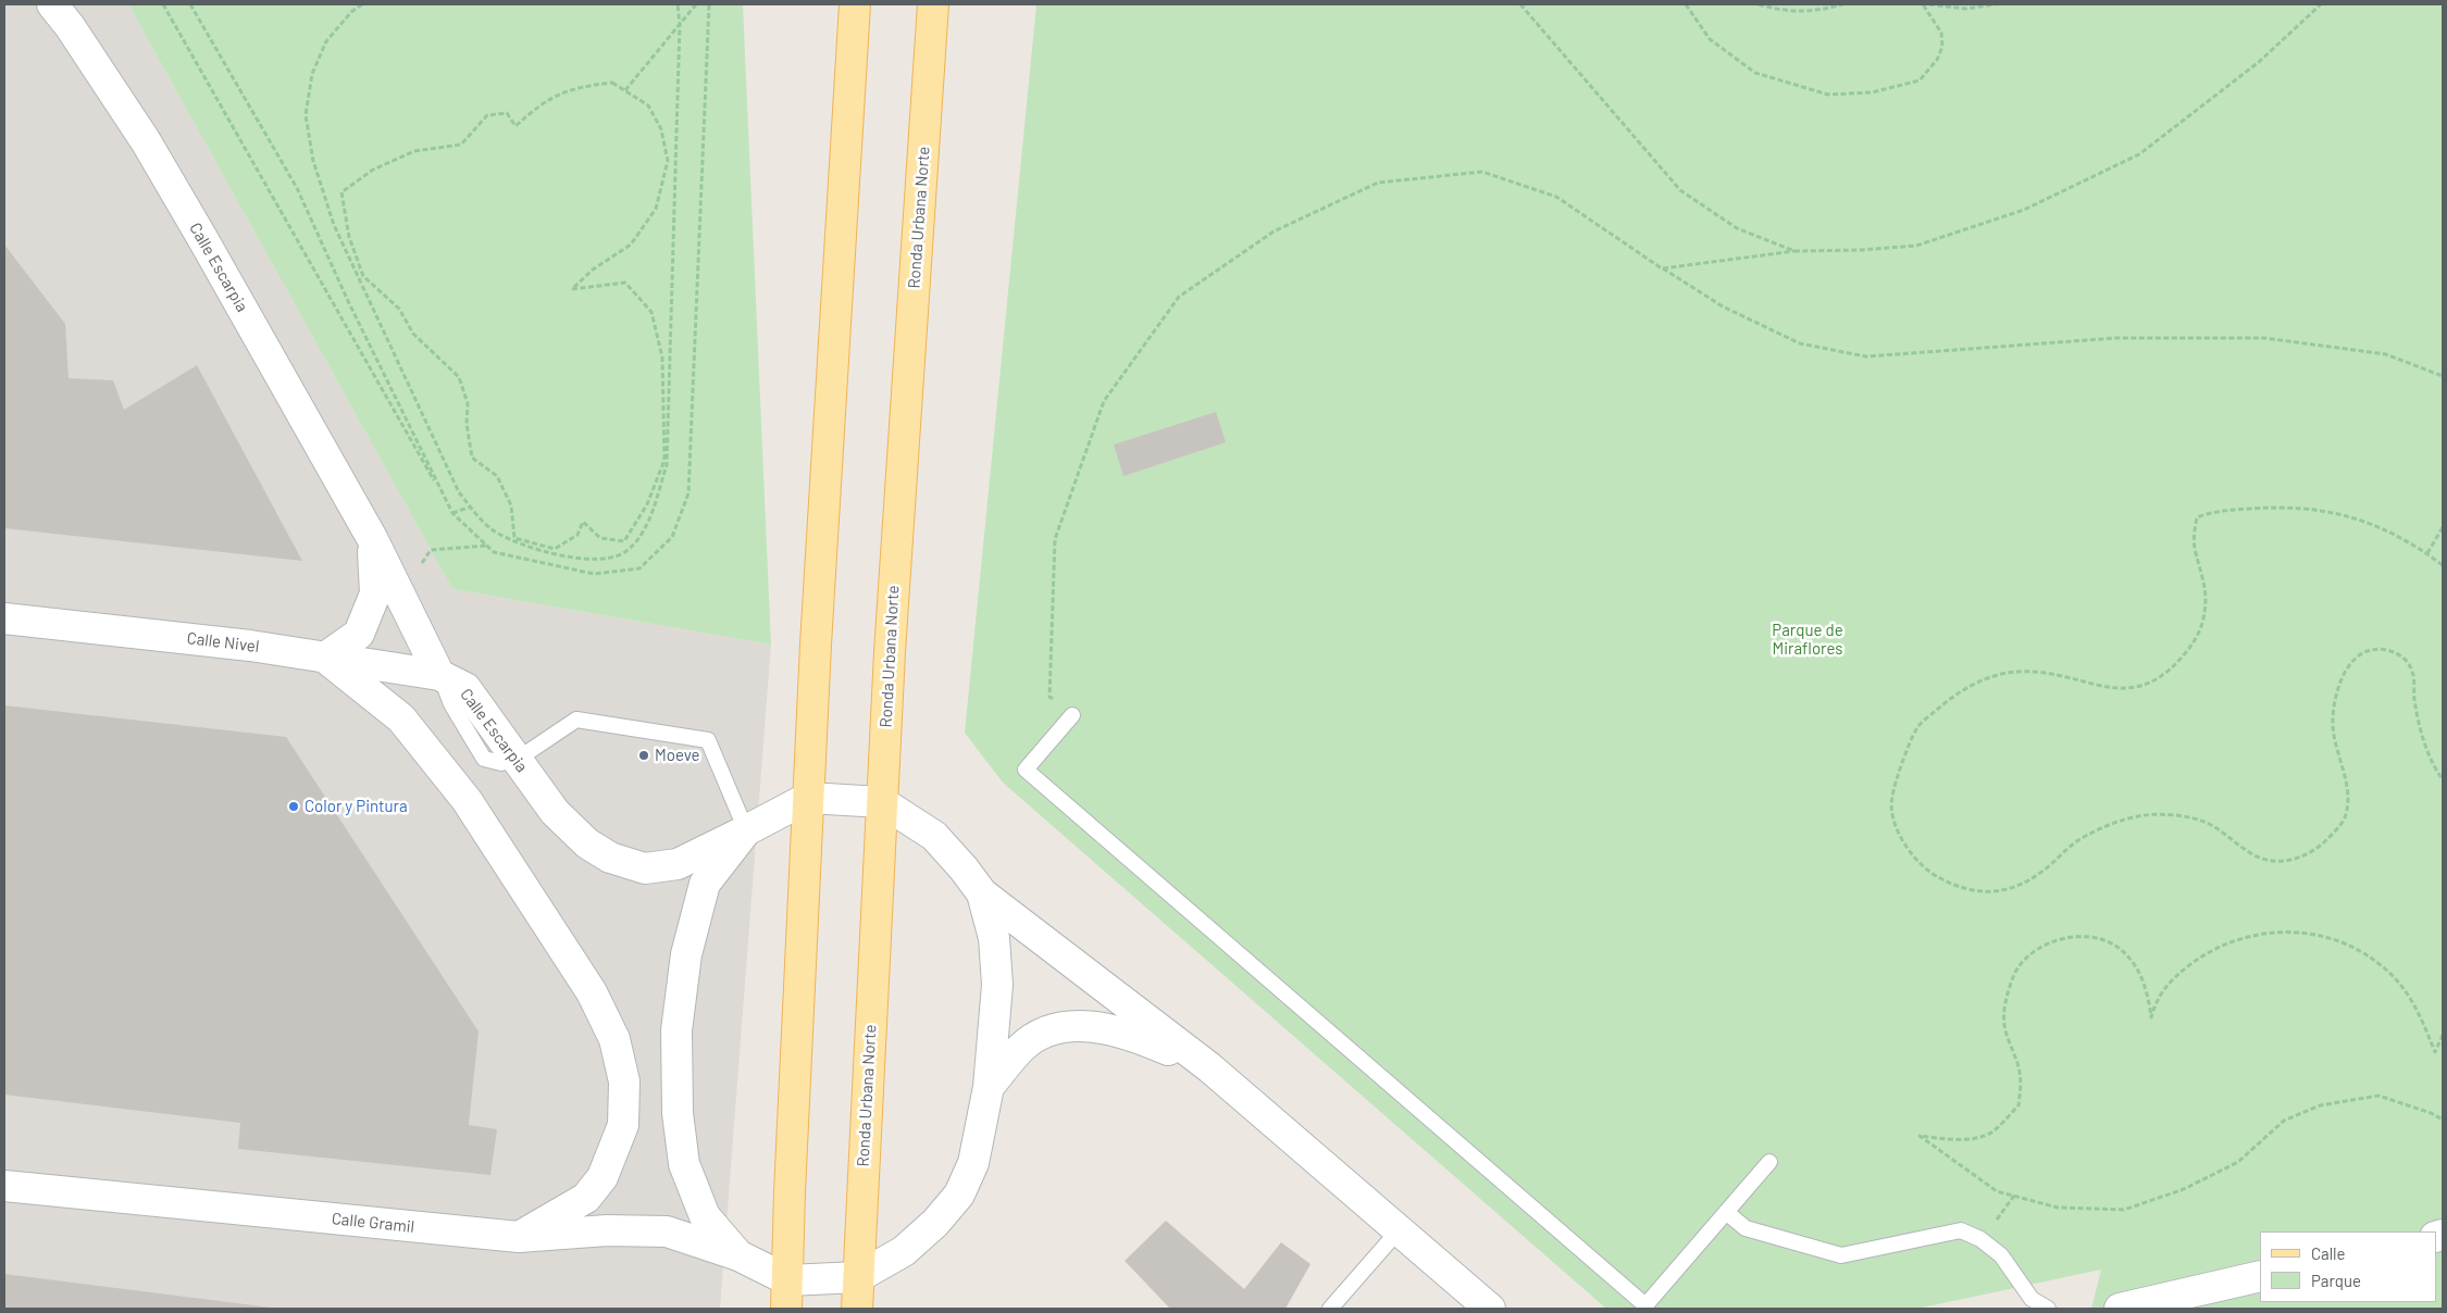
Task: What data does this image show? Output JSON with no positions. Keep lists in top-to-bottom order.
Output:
{
  "streets": {
    "main road": ["Ronda Urbana Norte"],
    "street": ["Calle Escarpia", "Calle Nivel", "Calle Gramil"]
  },
  "crossings": [
    ["Calle Escarpia", "Calle Nivel"]
  ],
  "parks": ["Parque de Miraflores"],
  "places": ["Moeve", "Color y Pintura"],
  "legend": ["Calle", "Parque"]
}
